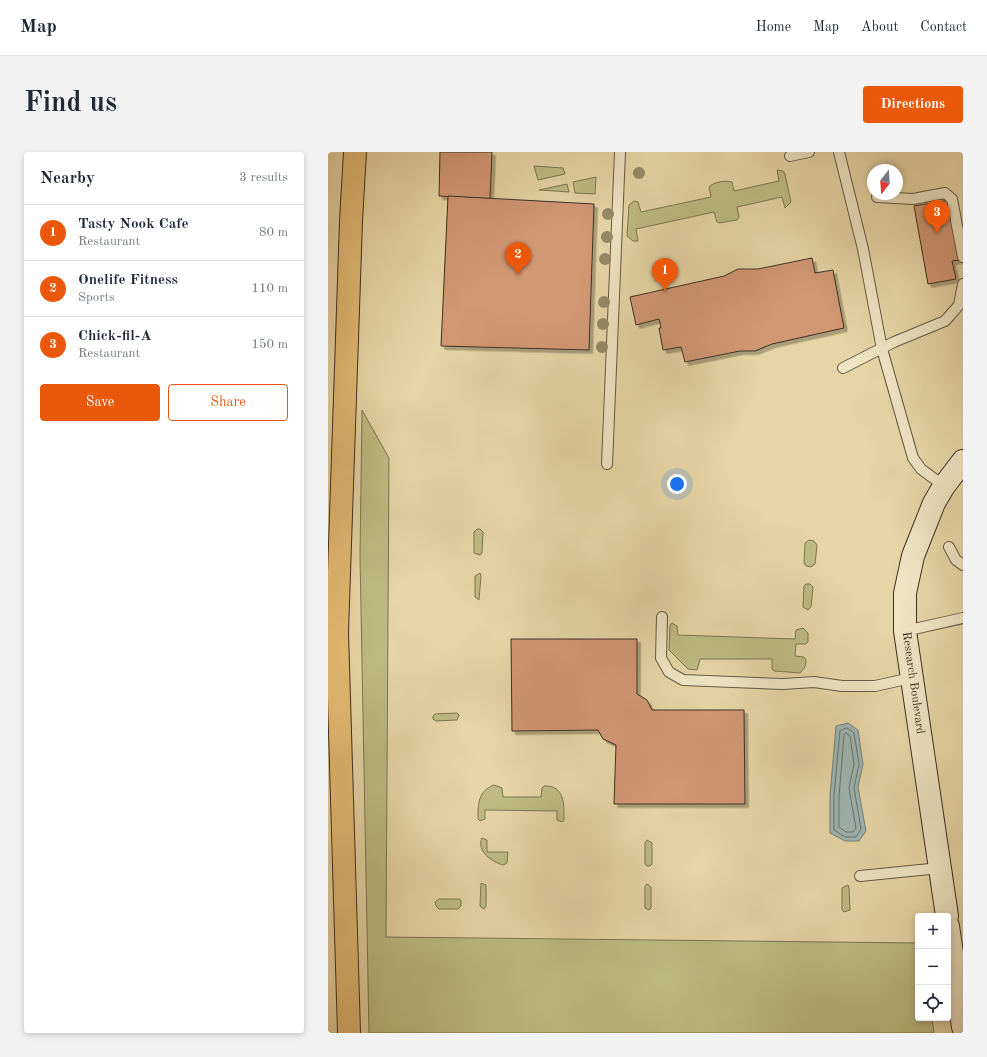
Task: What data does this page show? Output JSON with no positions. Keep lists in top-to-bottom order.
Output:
{
  "streets": {
    "street": ["Research Boulevard"]
  },
  "north": "bottom",
  "page": {
    "header": "Map",
    "nav": [
      "Home",
      "Map",
      "About",
      "Contact"
    ],
    "buttons": [
      "Directions",
      ["Save", "Share"]
    ],
    "title": "Find us",
    "heading": ["Nearby", "3 results"],
    "pins": ["3", "2", "1"],
    "list": [
      {
        "mark": "1",
        "name": "Tasty Nook Cafe",
        "note": "Restaurant",
        "value": "80 m"
      },
      {
        "mark": "2",
        "name": "Onelife Fitness",
        "note": "Sports",
        "value": "110 m"
      },
      {
        "mark": "3",
        "name": "Chick-fil-A",
        "note": "Restaurant",
        "value": "150 m"
      }
    ],
    "map_buttons": ["+", "−"]
  }
}
